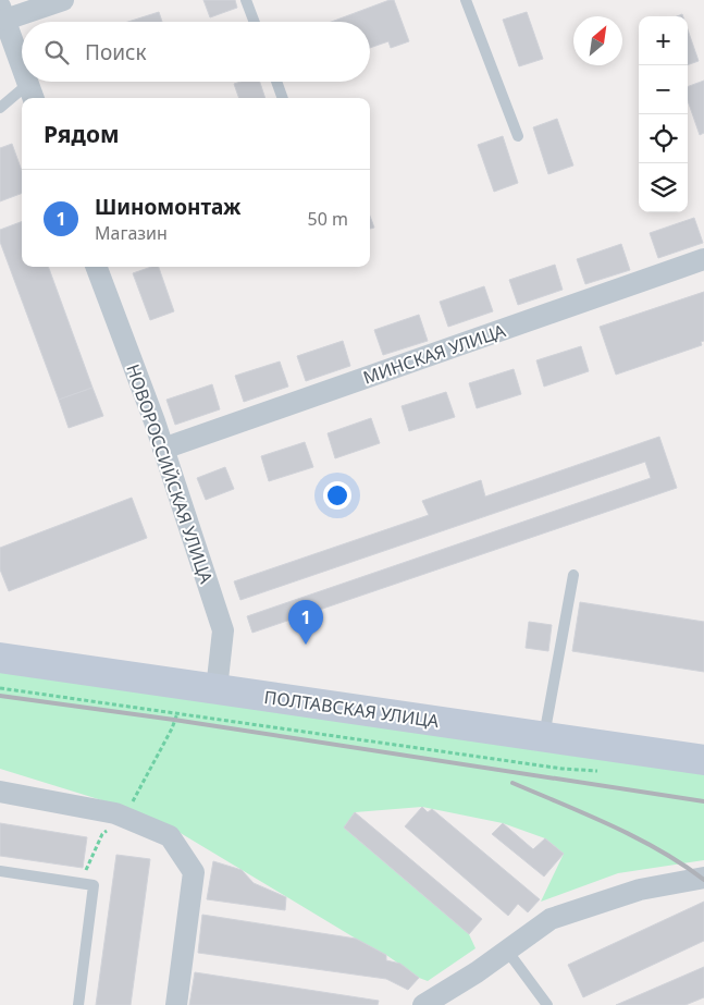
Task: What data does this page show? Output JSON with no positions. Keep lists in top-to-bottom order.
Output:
{
  "streets": {
    "street": ["МИНСКАЯ УЛИЦА", "НОВОРОССИЙСКАЯ УЛИЦА", "ПОЛТАВСКАЯ УЛИЦА"]
  },
  "crossings": [
    ["МИНСКАЯ УЛИЦА", "НОВОРОССИЙСКАЯ УЛИЦА"],
    ["НОВОРОССИЙСКАЯ УЛИЦА", "ПОЛТАВСКАЯ УЛИЦА"]
  ],
  "north": "top right",
  "page": {
    "map_buttons": ["+", "−"],
    "search": "Поиск",
    "heading": "Рядом",
    "list": [
      {
        "mark": "1",
        "name": "Шиномонтаж",
        "note": "Магазин",
        "value": "50 m"
      }
    ],
    "pins": "1"
  }
}
